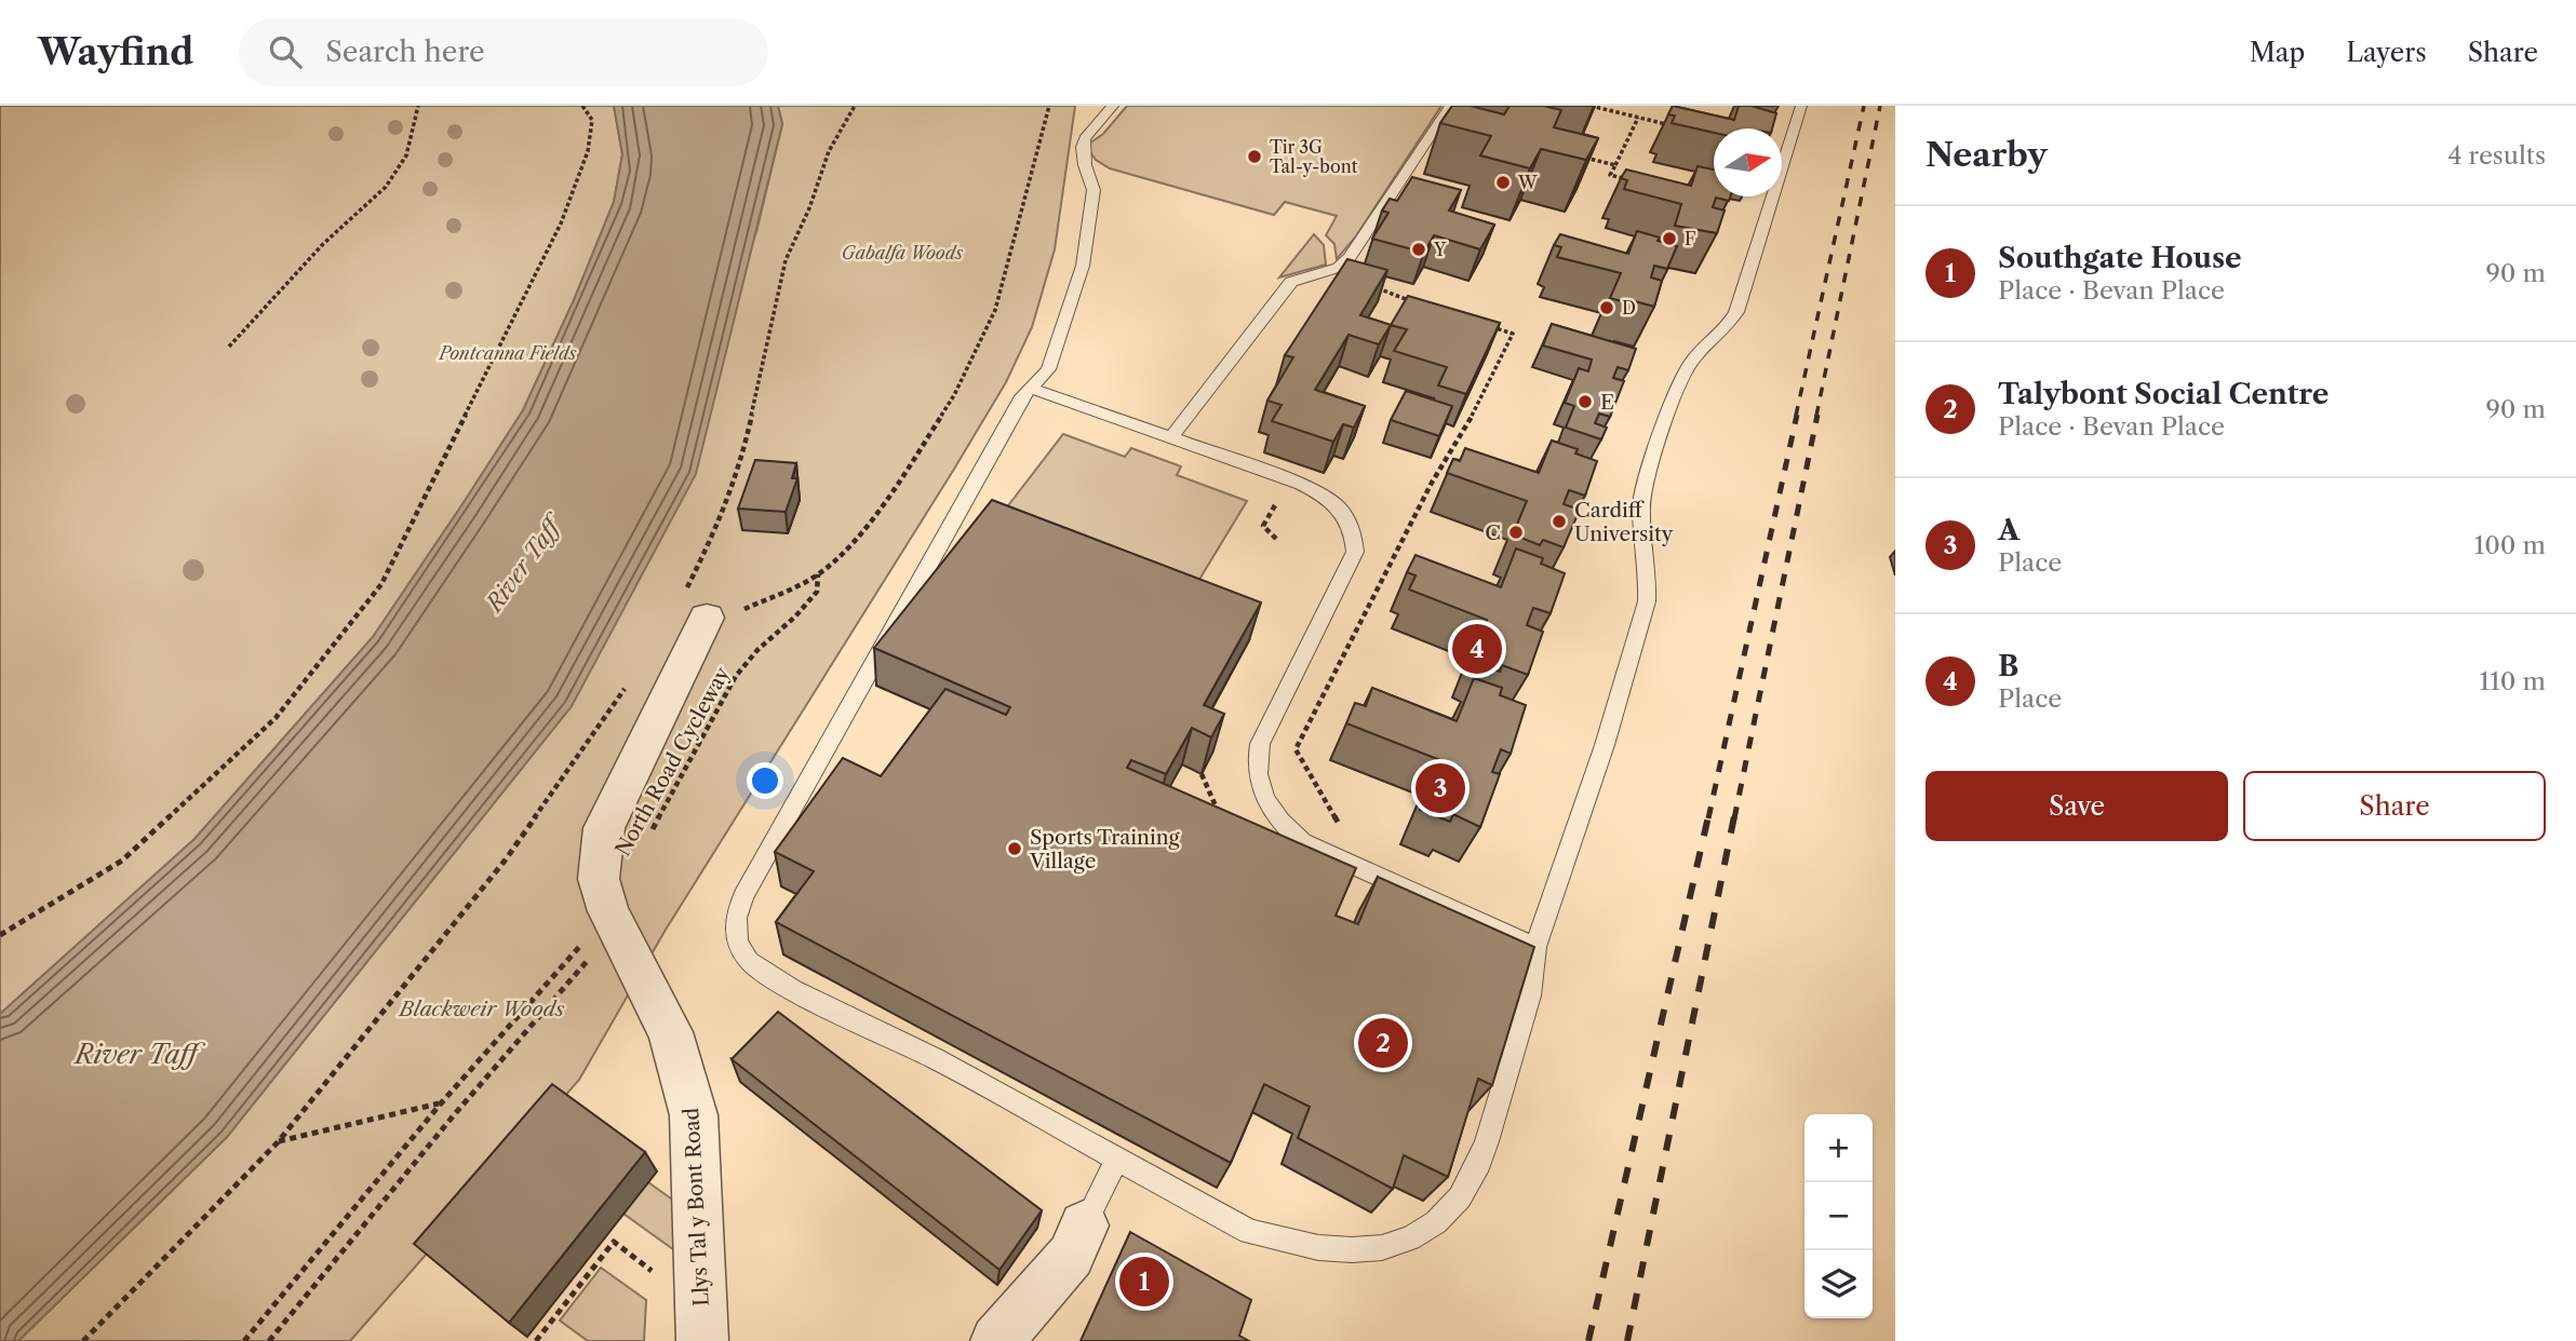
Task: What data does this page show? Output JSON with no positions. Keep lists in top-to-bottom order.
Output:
{
  "streets": {
    "street": ["Llys Tal y Bont Road"],
    "path": ["North Road Cycleway"]
  },
  "water": ["River Taff"],
  "parks": ["Gabalfa Woods", "Pontcanna Fields", "Blackweir Woods"],
  "places": [
    "Tir 3G Tal-y-bont",
    "W",
    "F",
    "Y",
    "D",
    "E",
    "Cardiff University",
    "C",
    "Sports Training Village"
  ],
  "north": "right",
  "page": {
    "header": "Wayfind",
    "search": "Search here",
    "nav": ["Map", "Layers", "Share"],
    "heading": ["Nearby", "4 results"],
    "list": [
      {
        "mark": "1",
        "name": "Southgate House",
        "note": "Place · Bevan Place",
        "value": "90 m"
      },
      {
        "mark": "2",
        "name": "Talybont Social Centre",
        "note": "Place · Bevan Place",
        "value": "90 m"
      },
      {
        "mark": "3",
        "name": "A",
        "note": "Place",
        "value": "100 m"
      },
      {
        "mark": "4",
        "name": "B",
        "note": "Place",
        "value": "110 m"
      }
    ],
    "pins": [
      "4",
      "3",
      "2",
      "1"
    ],
    "buttons": ["Save", "Share"],
    "map_buttons": ["+", "−"]
  }
}
